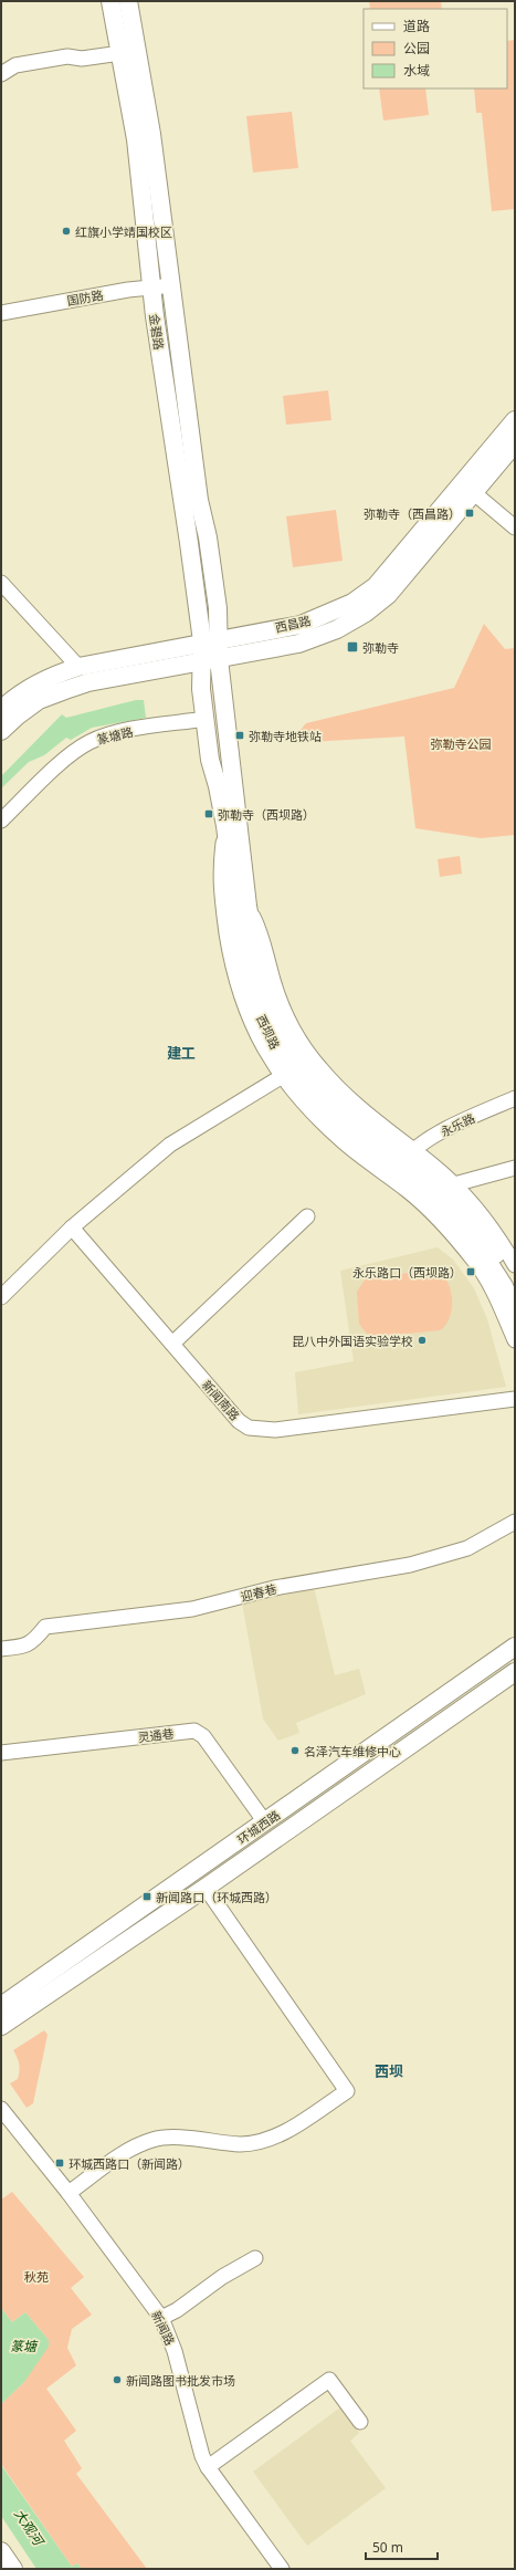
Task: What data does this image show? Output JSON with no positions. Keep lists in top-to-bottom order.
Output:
{
  "streets": {
    "main road": [
      "金碧路",
      "西昌路",
      "西坝路",
      "环城西路"
    ],
    "street": [
      "国防路",
      "篆塘路",
      "永乐路",
      "新闻南路",
      "迎春巷",
      "灵通巷",
      "新闻路"
    ]
  },
  "crossings": [
    ["国防路", "金碧路"],
    ["金碧路", "西昌路"],
    ["金碧路", "西坝路"],
    ["西昌路", "西坝路"],
    ["篆塘路", "西坝路"],
    ["西坝路", "永乐路"],
    ["灵通巷", "环城西路"]
  ],
  "districts": ["建工", "西坝"],
  "water": ["篆塘", "大观河"],
  "parks": ["弥勒寺公园", "秋苑"],
  "places": {
    "other": [
      "红旗小学靖国校区",
      "昆八中外国语实验学校",
      "名泽汽车维修中心",
      "新闻路图书批发市场"
    ],
    "transit": [
      "弥勒寺（西昌路）",
      "弥勒寺",
      "弥勒寺地铁站",
      "弥勒寺（西坝路）",
      "永乐路口（西坝路）",
      "新闻路口（环城西路）",
      "环城西路口（新闻路）"
    ]
  },
  "legend": ["道路", "公园", "水域"],
  "scale_bar": "50 m"
}
